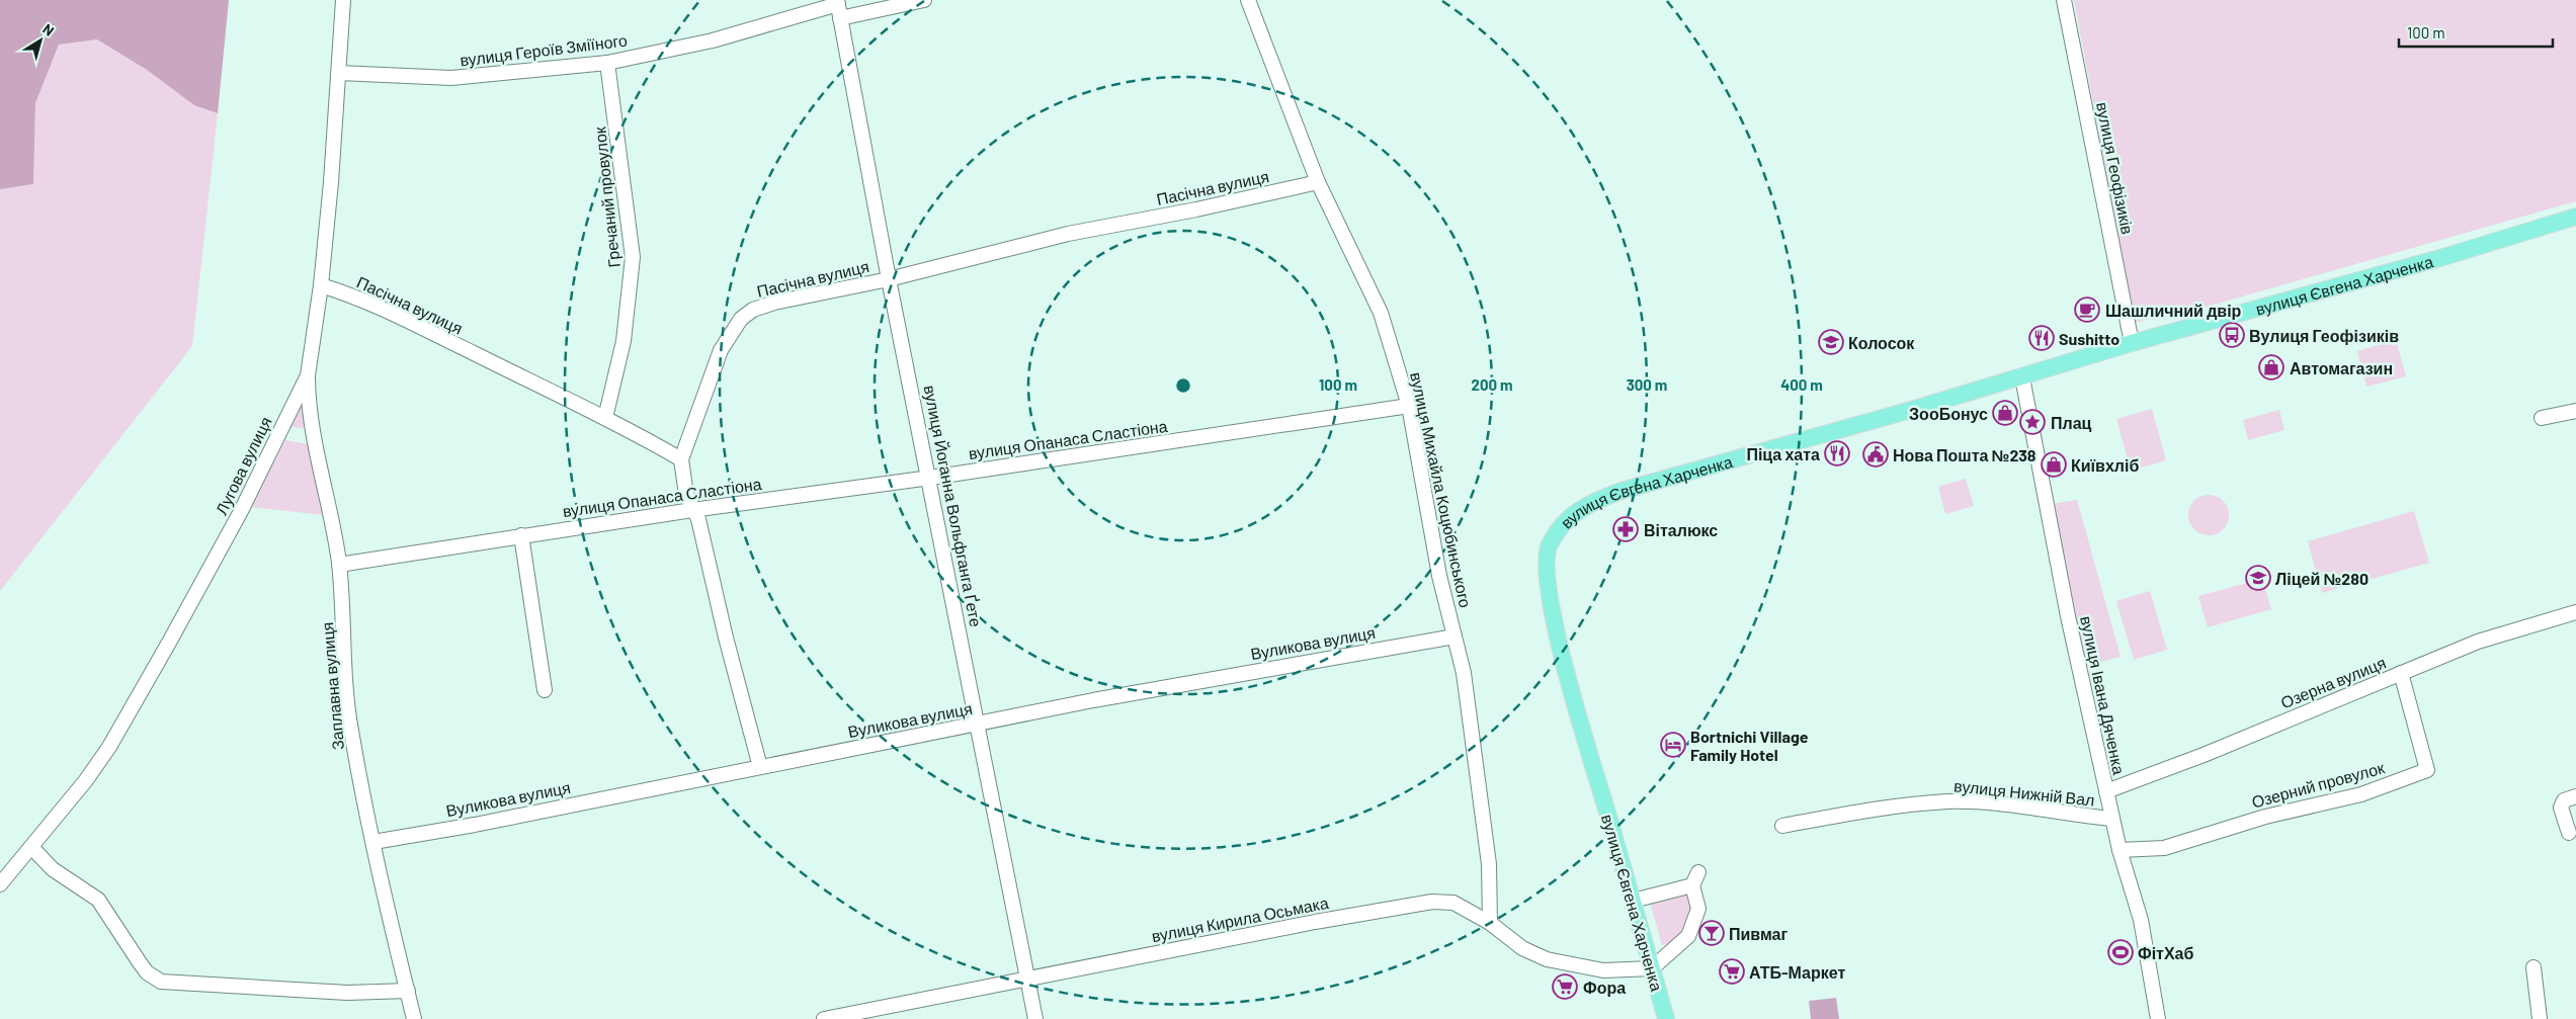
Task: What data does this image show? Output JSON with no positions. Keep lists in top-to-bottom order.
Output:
{
  "streets": {
    "main road": ["вулиця Євгена Харченка"],
    "street": [
      "вулиця Героїв Зміїного",
      "вулиця Геофізиків",
      "Пасічна вулиця",
      "Гречаний провулок",
      "вулиця Опанаса Сластіона",
      "Лугова вулиця",
      "вулиця Михайла Коцюбинського",
      "вулиця Йоганна Вольфганга Ґете",
      "Вуликова вулиця",
      "Озерна вулиця",
      "Заплавна вулиця",
      "вулиця Івана Дяченка",
      "Озерний провулок",
      "вулиця Нижній Вал",
      "вулиця Кирила Осьмака"
    ]
  },
  "crossings": [
    ["вулиця Героїв Зміїного", "Гречаний провулок"],
    ["вулиця Героїв Зміїного", "Лугова вулиця"],
    ["вулиця Героїв Зміїного", "вулиця Йоганна Вольфганга Ґете"],
    ["вулиця Геофізиків", "вулиця Євгена Харченка"],
    ["Пасічна вулиця", "Гречаний провулок"],
    ["Пасічна вулиця", "Лугова вулиця"],
    ["Пасічна вулиця", "вулиця Михайла Коцюбинського"],
    ["Пасічна вулиця", "вулиця Йоганна Вольфганга Ґете"],
    ["вулиця Євгена Харченка", "вулиця Івана Дяченка"],
    ["вулиця Євгена Харченка", "вулиця Кирила Осьмака"],
    ["вулиця Опанаса Сластіона", "вулиця Михайла Коцюбинського"],
    ["вулиця Опанаса Сластіона", "вулиця Йоганна Вольфганга Ґете"],
    ["вулиця Опанаса Сластіона", "Заплавна вулиця"],
    ["Лугова вулиця", "Заплавна вулиця"],
    ["вулиця Михайла Коцюбинського", "Вуликова вулиця"],
    ["вулиця Михайла Коцюбинського", "вулиця Кирила Осьмака"],
    ["вулиця Йоганна Вольфганга Ґете", "Вуликова вулиця"],
    ["вулиця Йоганна Вольфганга Ґете", "вулиця Кирила Осьмака"],
    ["Вуликова вулиця", "Заплавна вулиця"],
    ["Озерна вулиця", "вулиця Івана Дяченка"],
    ["Озерна вулиця", "Озерний провулок"],
    ["вулиця Івана Дяченка", "Озерний провулок"],
    ["вулиця Івана Дяченка", "вулиця Нижній Вал"]
  ],
  "places": {
    "cafe": ["Шашличний двір"],
    "bus stop": ["Вулиця Геофізиків"],
    "restaurant": ["Sushitto", "Піца хата"],
    "school or university": ["Колосок", "Ліцей №280"],
    "shop": ["Автомагазин", "ЗооБонус", "Київхліб"],
    "place": ["Плац"],
    "public building": ["Нова Пошта №238"],
    "pharmacy": ["Віталюкс"],
    "hotel": ["Bortnichi Village Family Hotel"],
    "bar": ["Пивмаг"],
    "sports": ["ФітХаб"],
    "supermarket": ["АТБ-Маркет", "Фора"]
  },
  "scale_bar": "100 m",
  "north": "top right",
  "rings": [
    "100 m",
    "200 m",
    "300 m",
    "400 m"
  ]
}
